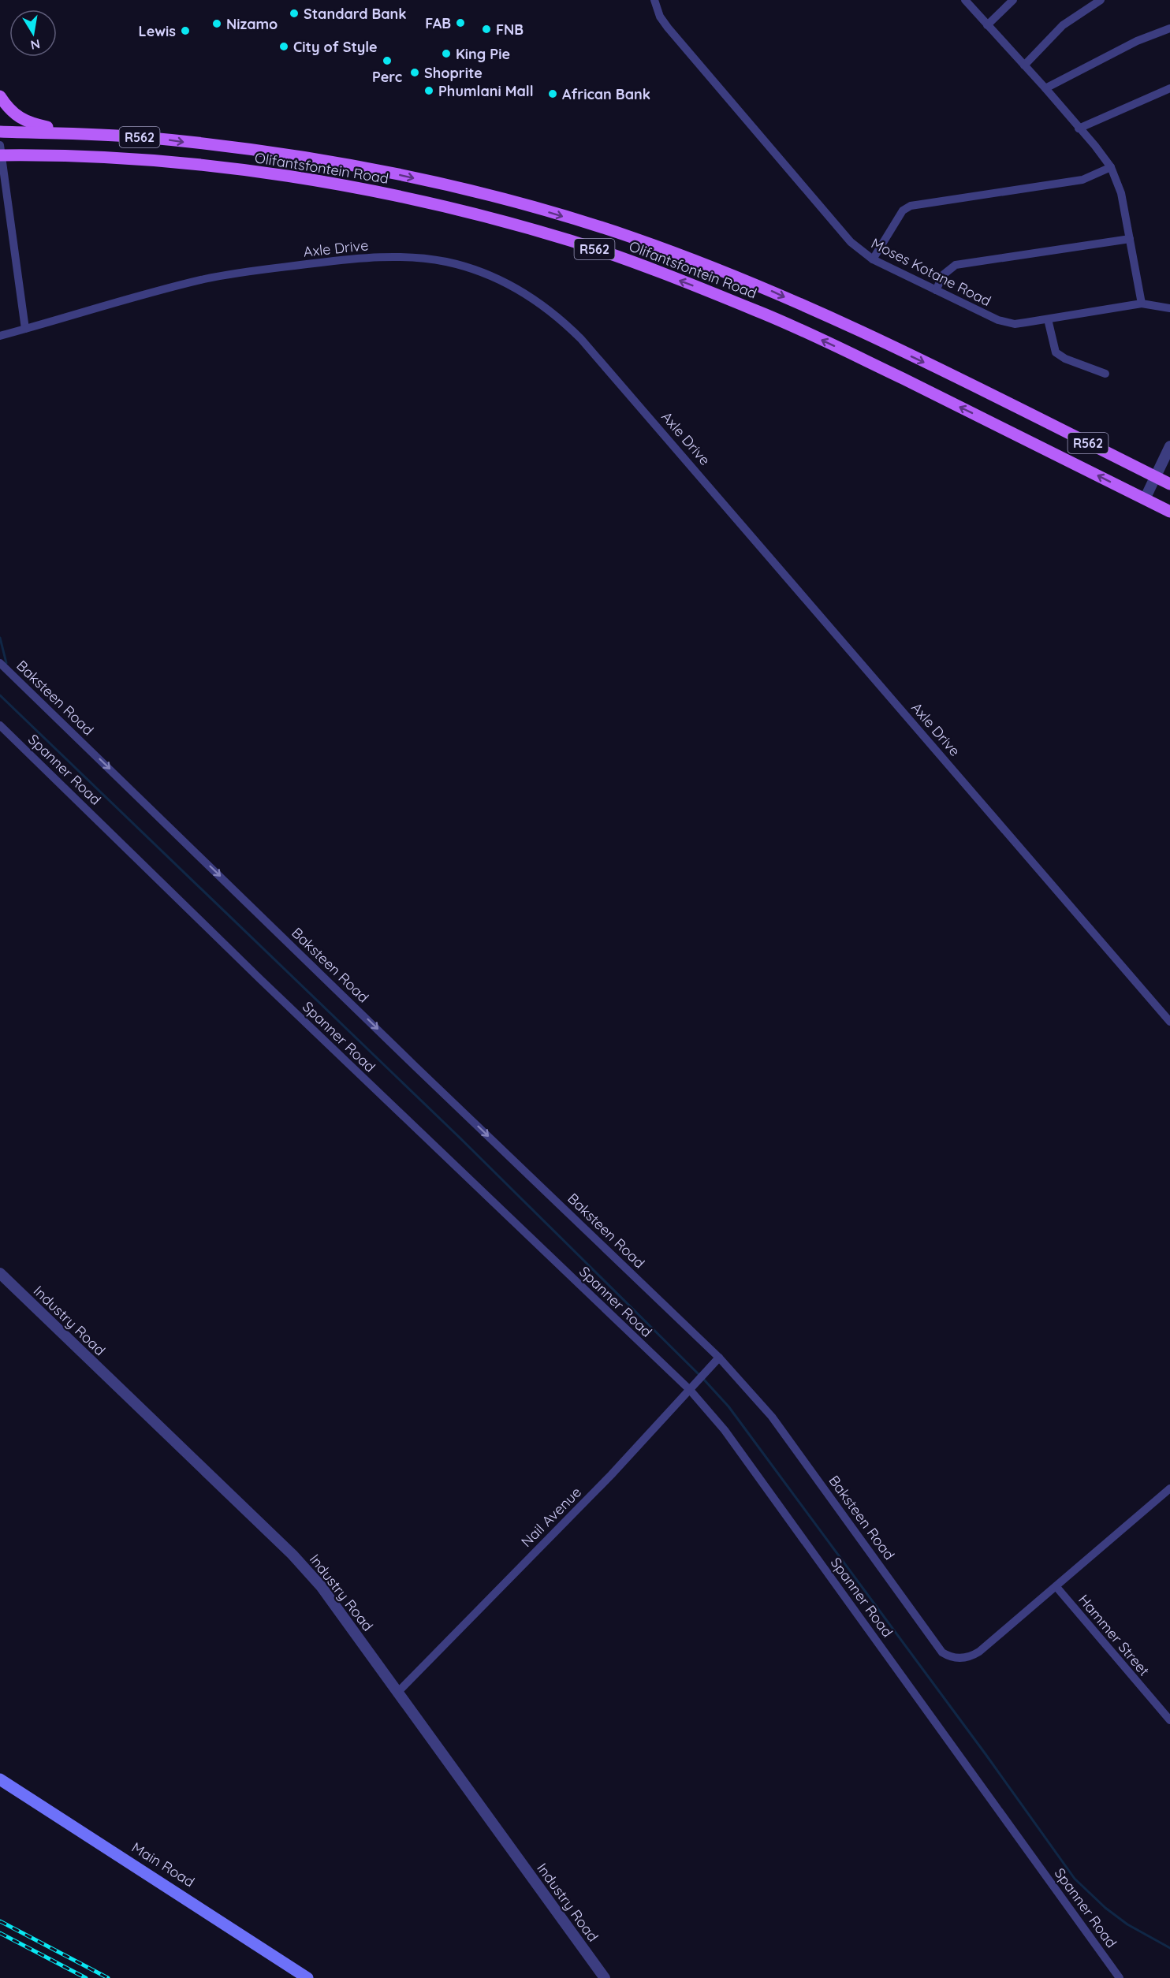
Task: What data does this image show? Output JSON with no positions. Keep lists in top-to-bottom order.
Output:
{
  "streets": {
    "main road": ["R562", "Olifantsfontein Road", "Main Road"],
    "street": [
      "Axle Drive",
      "Moses Kotane Road",
      "Baksteen Road",
      "Spanner Road",
      "Industry Road",
      "Nail Avenue",
      "Hammer Street"
    ]
  },
  "crossings": [
    ["Baksteen Road", "Nail Avenue"],
    ["Baksteen Road", "Hammer Street"],
    ["Spanner Road", "Nail Avenue"],
    ["Industry Road", "Nail Avenue"]
  ],
  "one_way": ["Baksteen Road"],
  "places": [
    "Standard Bank",
    "FAB",
    "Nizamo",
    "FNB",
    "Lewis",
    "City of Style",
    "King Pie",
    "Perc",
    "Shoprite",
    "Phumlani Mall",
    "African Bank"
  ],
  "north": "bottom"
}
